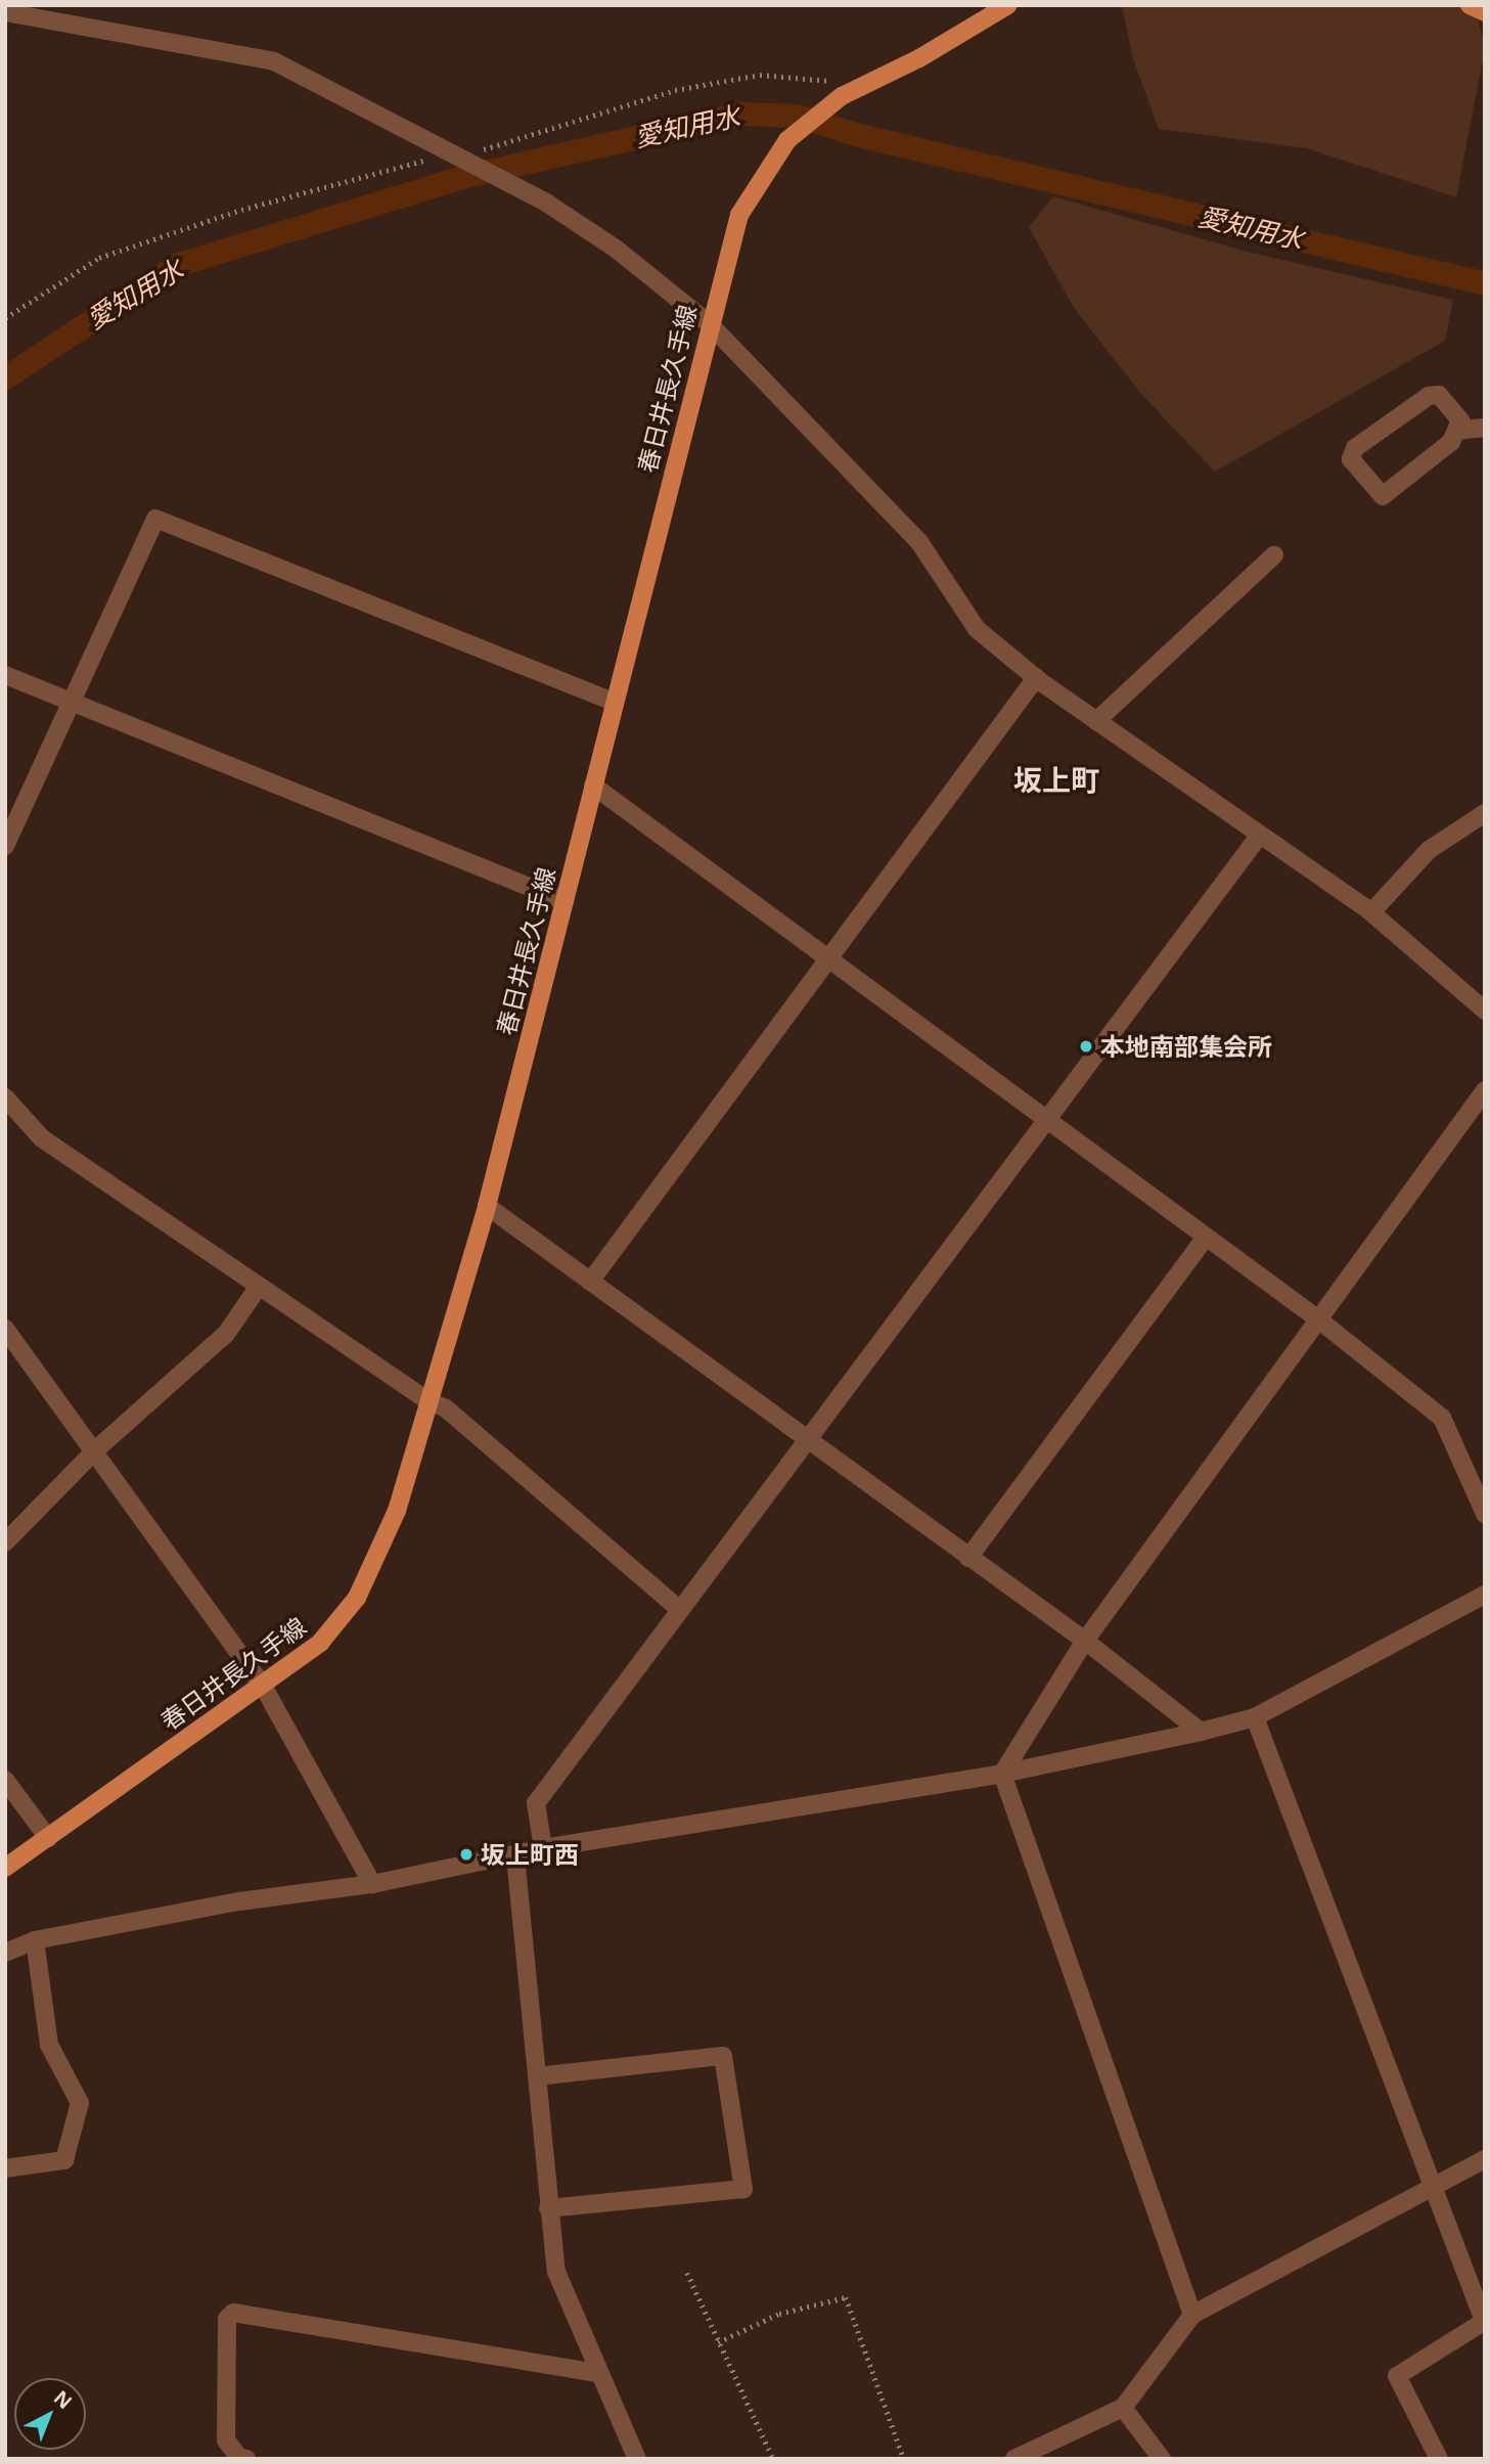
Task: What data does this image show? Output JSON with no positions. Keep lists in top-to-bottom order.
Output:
{
  "streets": {
    "main road": ["春日井長久手線"]
  },
  "districts": ["坂上町"],
  "water": ["愛知用水"],
  "places": ["本地南部集会所", "坂上町西"],
  "north": "top right"
}
